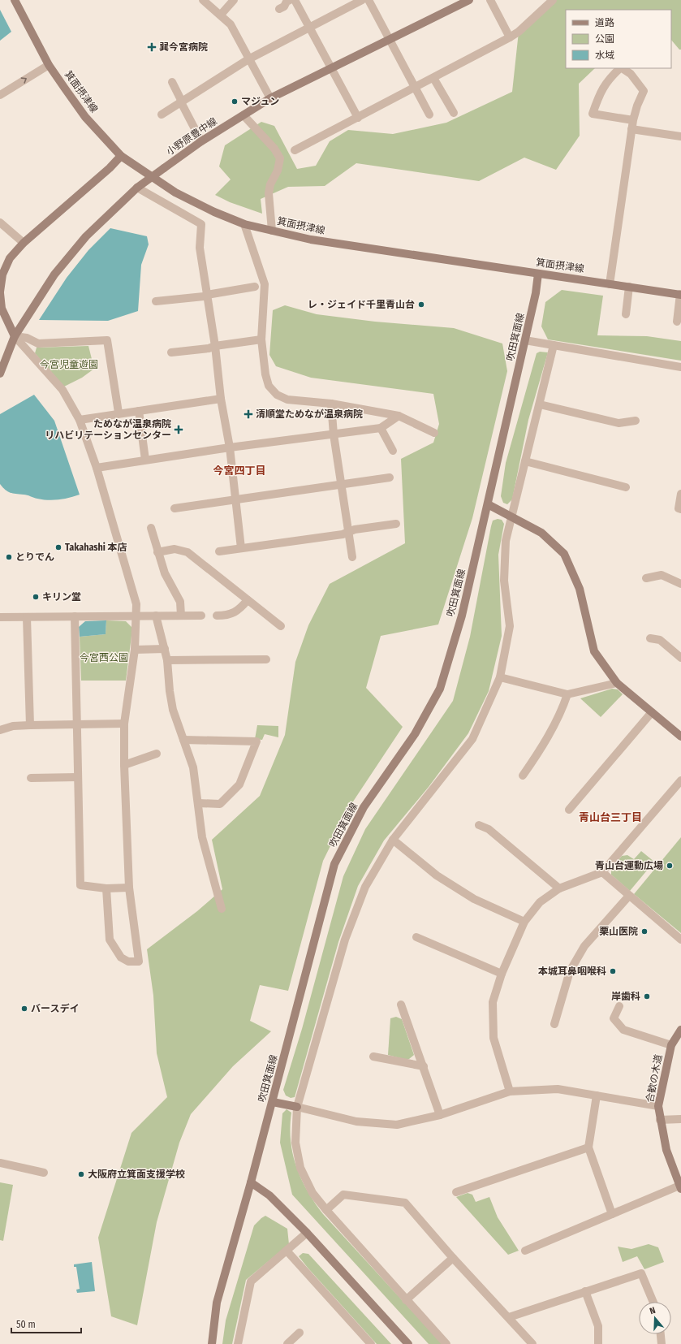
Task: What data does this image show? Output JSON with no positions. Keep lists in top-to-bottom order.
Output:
{
  "streets": {
    "main road": [
      "箕面摂津線",
      "小野原豊中線",
      "吹田箕面線",
      "合歓の木道"
    ]
  },
  "crossings": [
    ["箕面摂津線", "吹田箕面線"]
  ],
  "districts": ["今宮四丁目", "青山台三丁目"],
  "parks": ["今宮児童遊園", "今宮西公園"],
  "places": {
    "health": ["巽今宮病院", "清順堂ためなが温泉病院", "ためなが温泉病院 リハビリテーションセンター"],
    "other": [
      "マジュン",
      "レ・ジェイド千里青山台",
      "Takahashi 本店",
      "とりでん",
      "キリン堂",
      "青山台運動広場",
      "栗山医院",
      "本城耳鼻咽喉科",
      "岸歯科",
      "バースデイ",
      "大阪府立箕面支援学校"
    ]
  },
  "legend": ["道路", "公園", "水域"],
  "scale_bar": "50 m",
  "north": "top"
}
